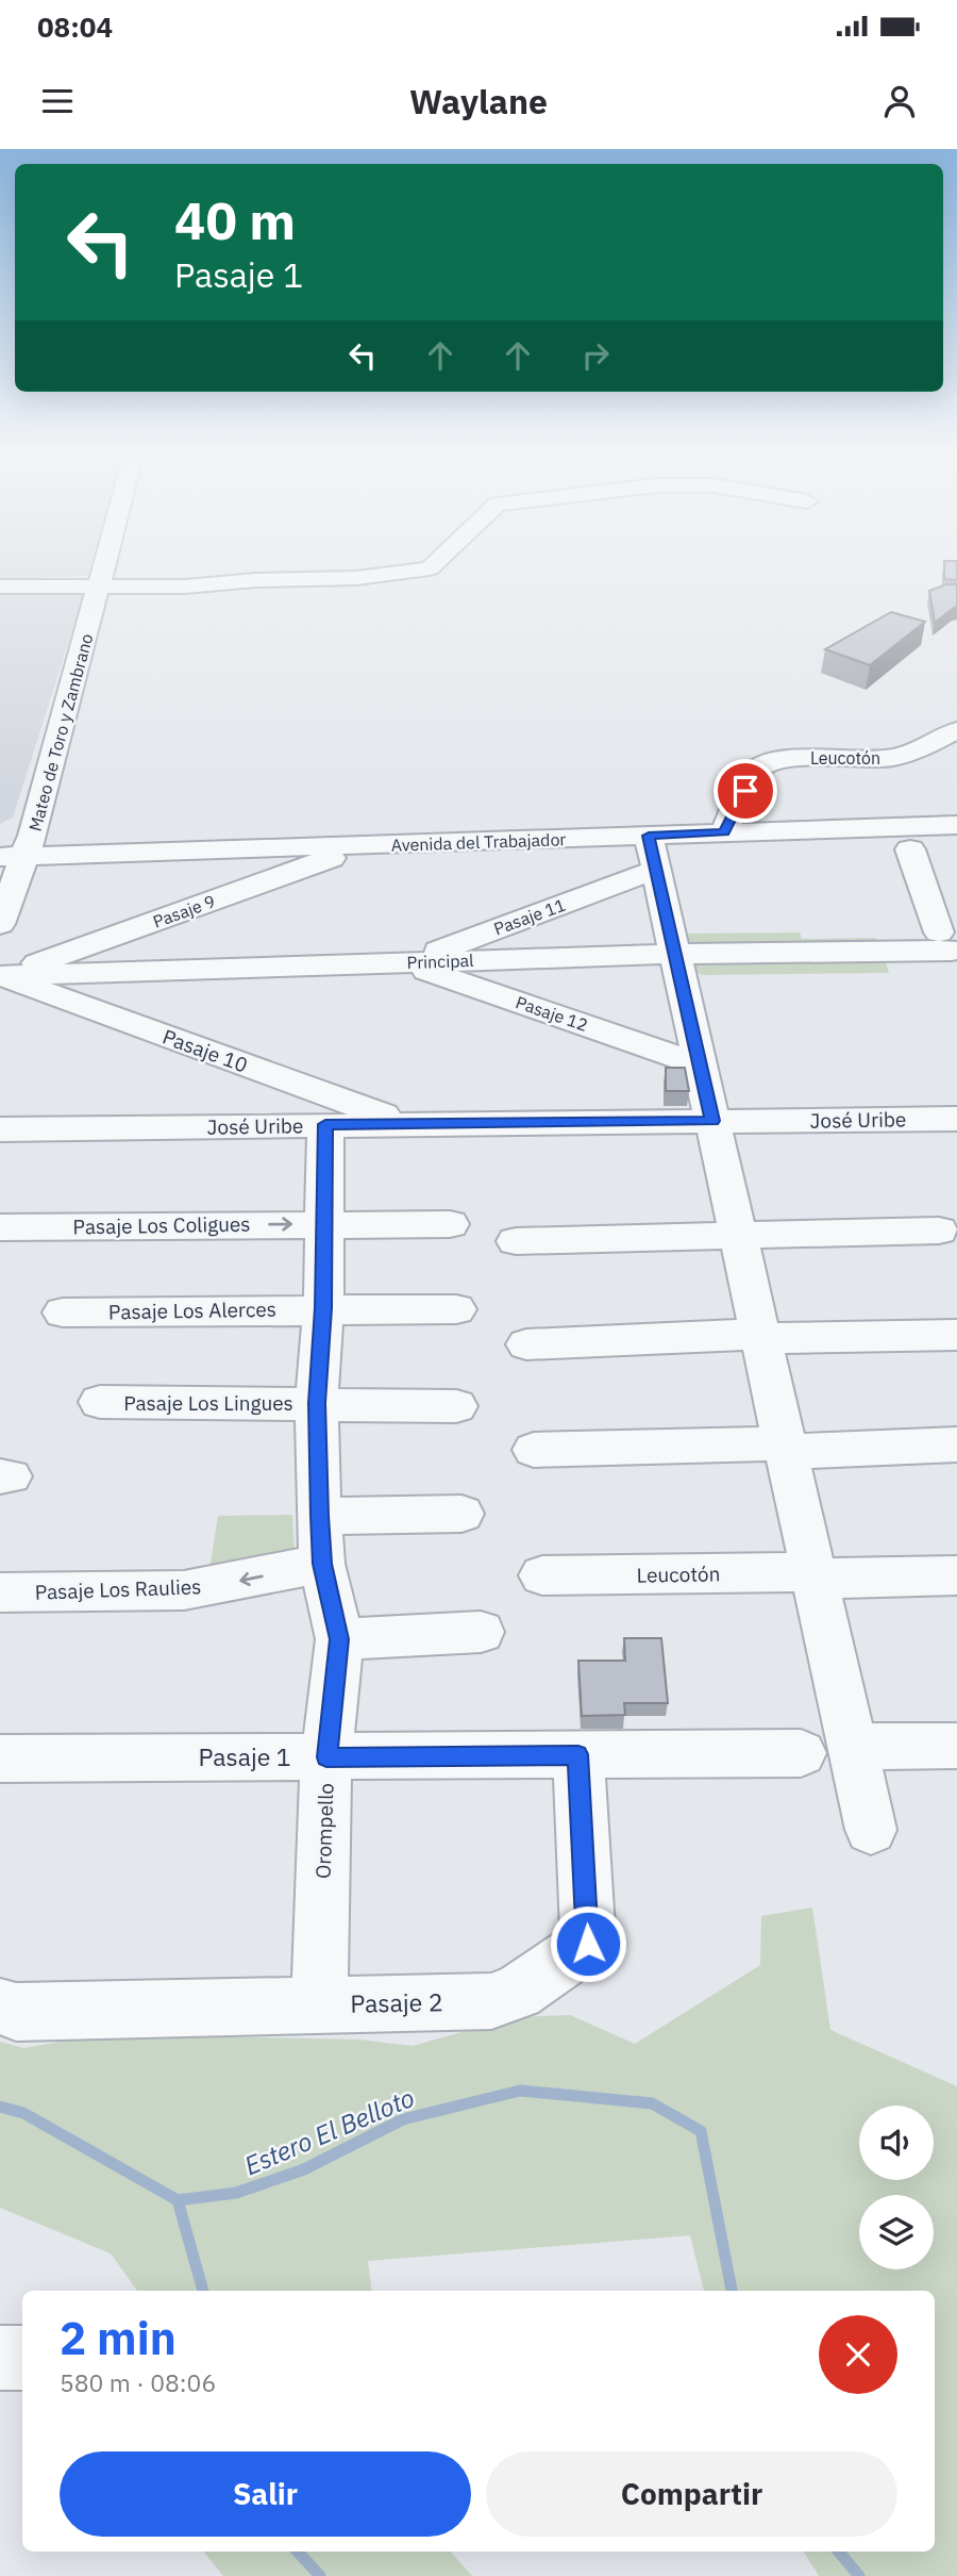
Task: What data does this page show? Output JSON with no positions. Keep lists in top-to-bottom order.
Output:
{
  "streets": {
    "street": [
      "Mateo de Toro y Zambrano",
      "Leucotón",
      "Avenida del Trabajador",
      "Pasaje 9",
      "Pasaje 11",
      "Principal",
      "Pasaje 12",
      "Pasaje 10",
      "José Uribe",
      "Pasaje Los Coligues",
      "Pasaje Los Alerces",
      "Pasaje Los Lingues",
      "Pasaje Los Raulies",
      "Pasaje 1",
      "Orompello",
      "Pasaje 2"
    ]
  },
  "crossings": [
    ["Mateo de Toro y Zambrano", "Avenida del Trabajador"],
    ["Leucotón", "Avenida del Trabajador"],
    ["Avenida del Trabajador", "Pasaje 9"],
    ["Avenida del Trabajador", "Pasaje 11"],
    ["Pasaje 9", "Principal"],
    ["Pasaje 9", "Pasaje 10"],
    ["Pasaje 11", "Principal"],
    ["Pasaje 11", "Pasaje 12"],
    ["Principal", "Pasaje 12"],
    ["Principal", "Pasaje 10"],
    ["Pasaje 10", "José Uribe"],
    ["José Uribe", "Orompello"],
    ["Pasaje Los Coligues", "Orompello"],
    ["Pasaje Los Alerces", "Orompello"],
    ["Pasaje Los Lingues", "Orompello"],
    ["Pasaje Los Raulies", "Orompello"],
    ["Pasaje 1", "Orompello"],
    ["Pasaje 1", "Pasaje 2"],
    ["Orompello", "Pasaje 2"]
  ],
  "one_way": ["Pasaje Los Coligues", "Pasaje Los Raulies"],
  "water": ["Estero El Belloto"],
  "page": {
    "status": "08:04",
    "header": "Waylane",
    "turn": ["40 m", "Pasaje 1"],
    "heading": ["2 min", "580 m · 08:06"],
    "buttons": ["Salir", "Compartir"]
  }
}
